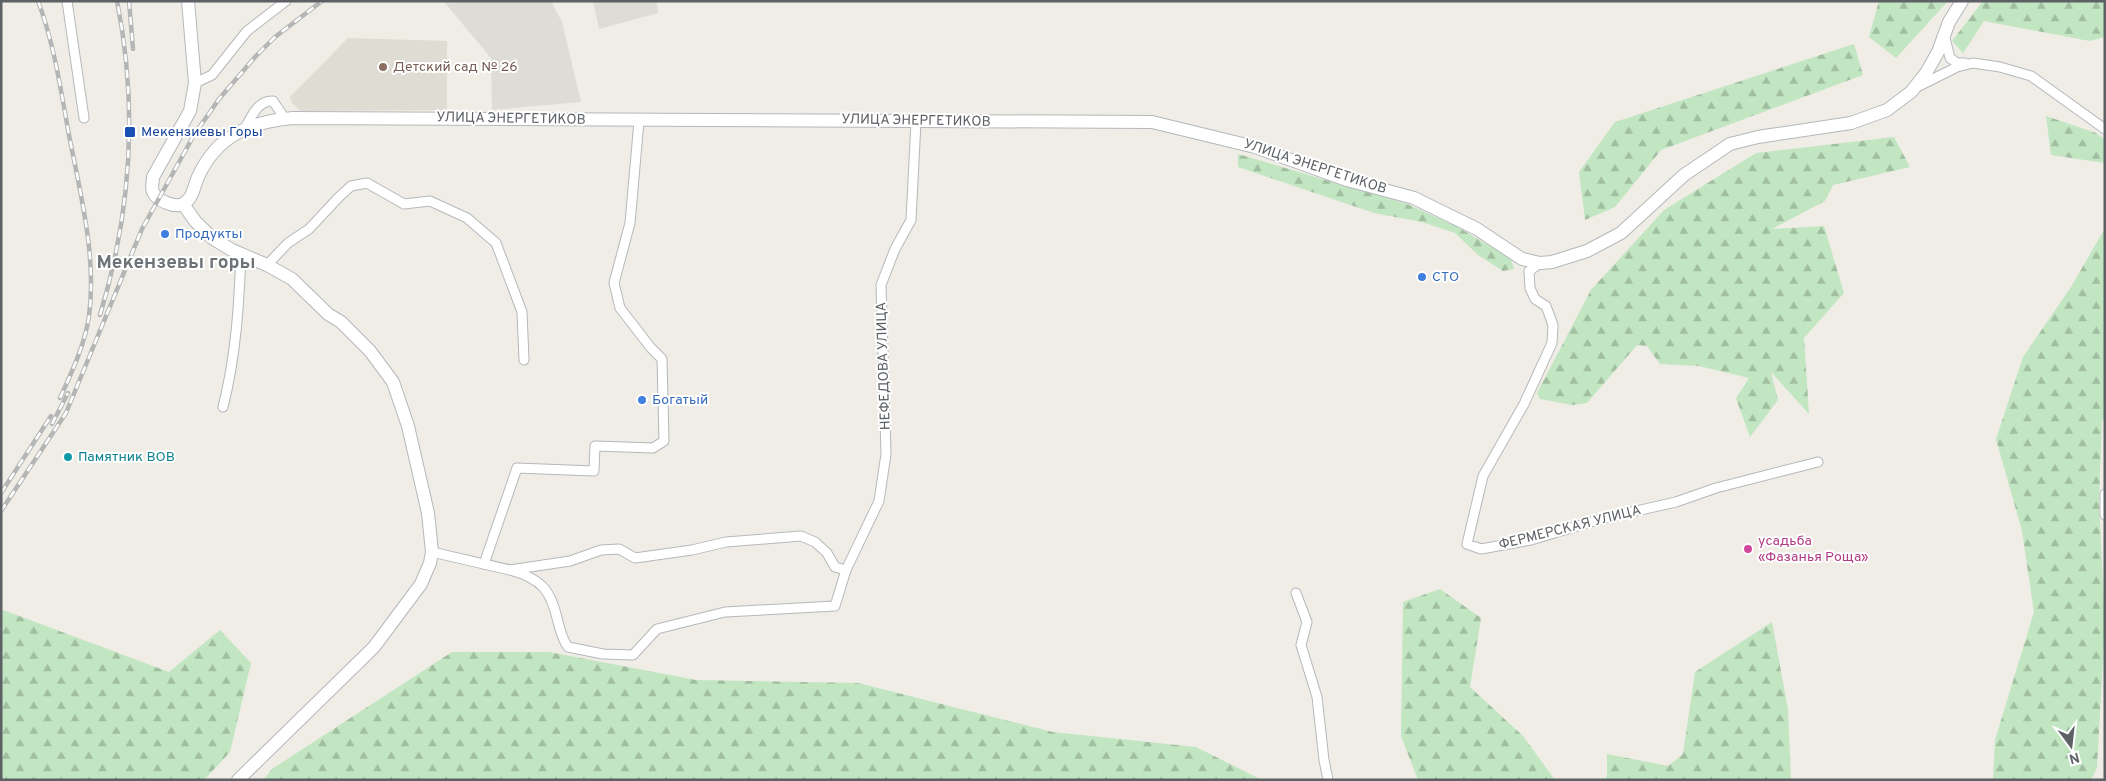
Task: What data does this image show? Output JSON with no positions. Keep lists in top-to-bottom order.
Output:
{
  "streets": {
    "main road": ["УЛИЦА ЭНЕРГЕТИКОВ"],
    "street": ["НЕФЕДОВА УЛИЦА", "ФЕРМЕРСКАЯ УЛИЦА"]
  },
  "crossings": [
    ["УЛИЦА ЭНЕРГЕТИКОВ", "НЕФЕДОВА УЛИЦА"],
    ["УЛИЦА ЭНЕРГЕТИКОВ", "ФЕРМЕРСКАЯ УЛИЦА"]
  ],
  "districts": ["Мекензевы горы"],
  "places": {
    "other": [
      "Детский сад № 26",
      "Продукты",
      "СТО",
      "Богатый",
      "Памятник ВОВ",
      "усадьба «Фазанья Роща»"
    ],
    "transit": ["Мекензиевы Горы"]
  },
  "north": "bottom"
}
